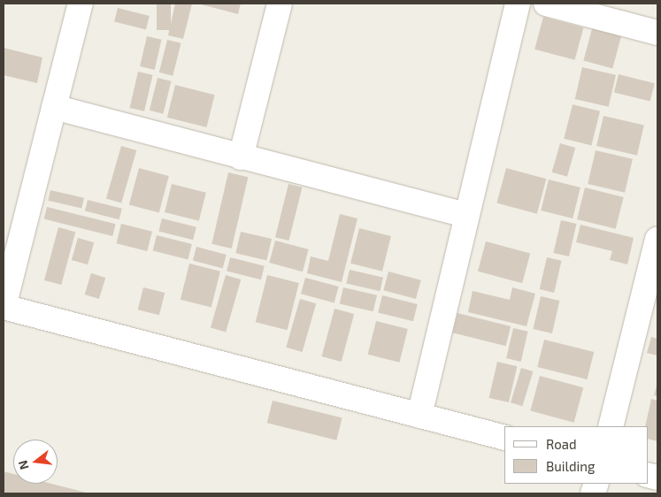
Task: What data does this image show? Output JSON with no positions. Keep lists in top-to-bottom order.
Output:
{
  "legend": ["Road", "Building"],
  "north": "left"
}
